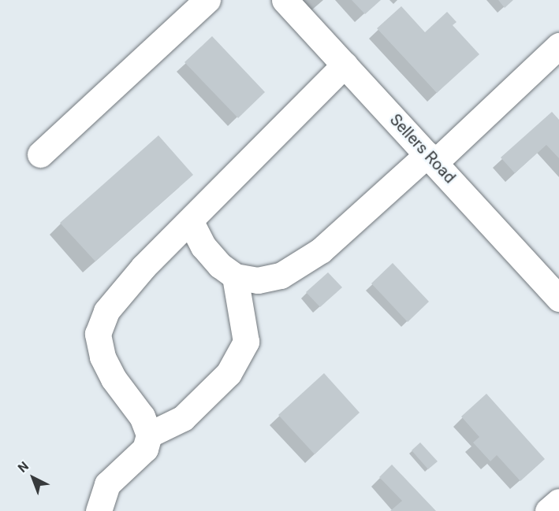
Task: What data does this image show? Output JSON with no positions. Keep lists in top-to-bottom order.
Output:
{
  "streets": {
    "street": ["Sellers Road"]
  },
  "north": "top left"
}
